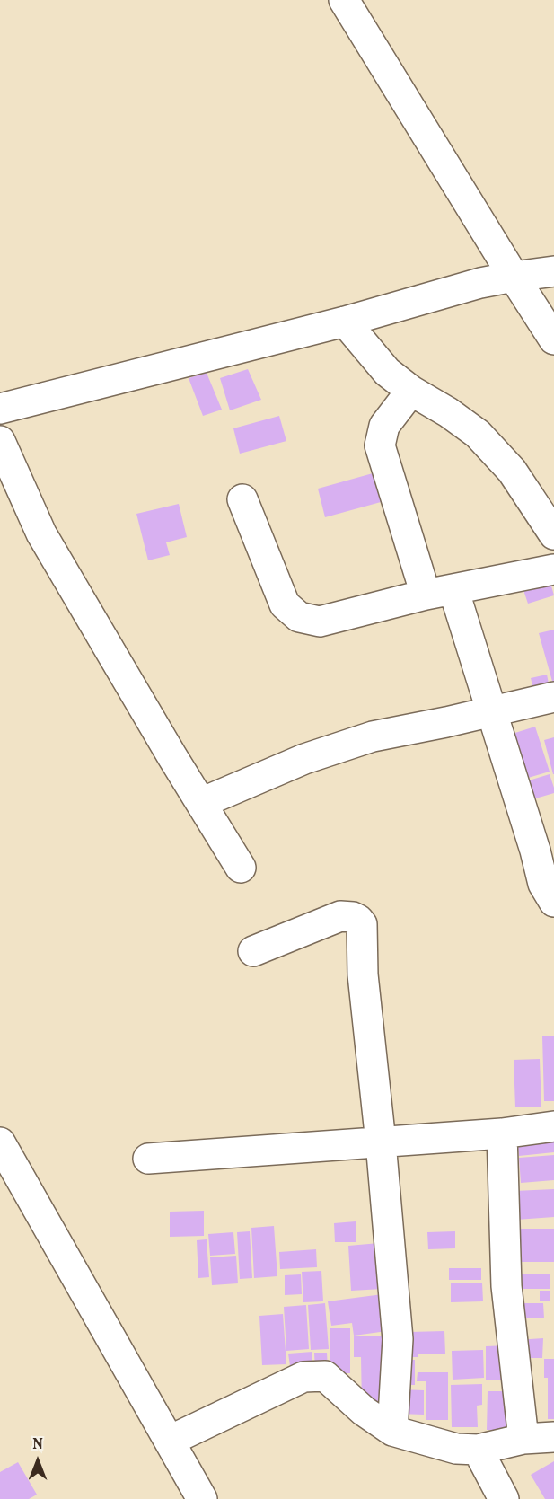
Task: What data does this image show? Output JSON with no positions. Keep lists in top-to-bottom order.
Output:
{
  "north": "top"
}
